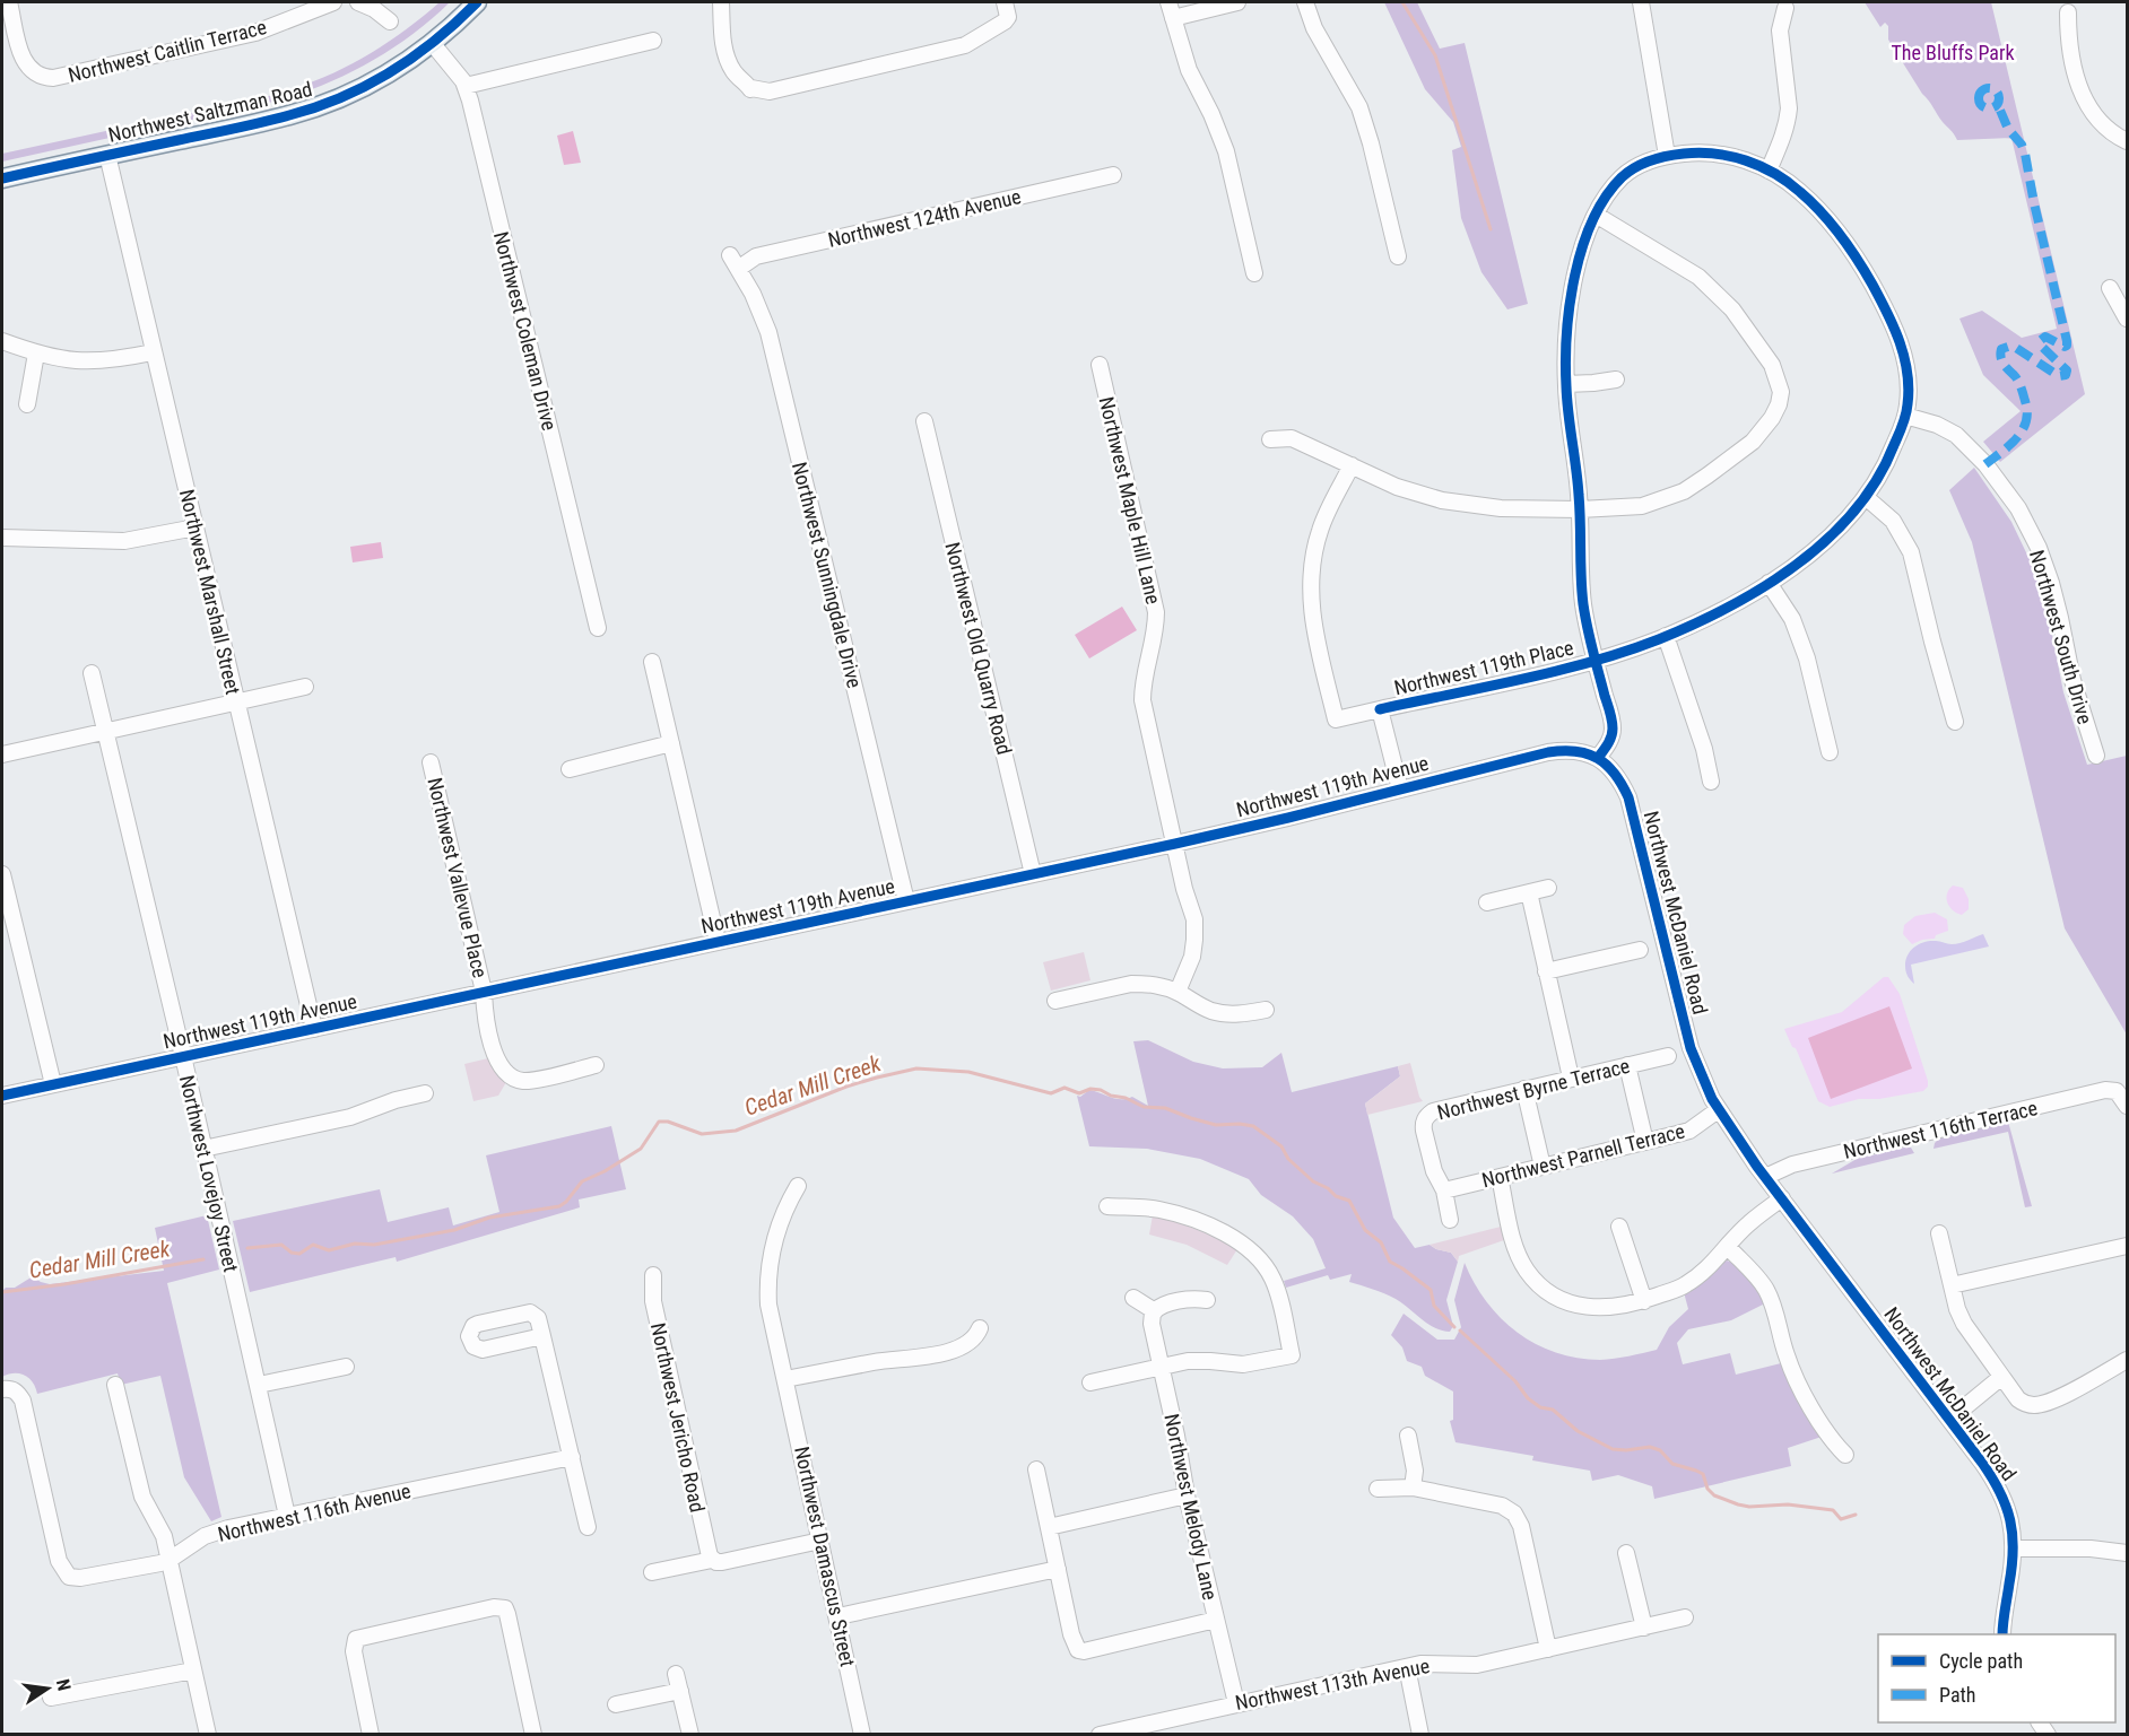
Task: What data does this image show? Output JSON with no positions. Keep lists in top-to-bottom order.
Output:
{
  "streets": {
    "main road": ["Northwest Saltzman Road"],
    "street": [
      "Northwest Caitlin Terrace",
      "Northwest 124th Avenue",
      "Northwest Coleman Drive",
      "Northwest Maple Hill Lane",
      "Northwest Sunningdale Drive",
      "Northwest Marshall Street",
      "Northwest South Drive",
      "Northwest Old Quarry Road",
      "Northwest 119th Place",
      "Northwest 119th Avenue",
      "Northwest Vallevue Place",
      "Northwest McDaniel Road",
      "Northwest Byrne Terrace",
      "Northwest 116th Terrace",
      "Northwest Parnell Terrace",
      "Northwest Lovejoy Street",
      "Northwest Jericho Road",
      "Northwest Melody Lane",
      "Northwest 116th Avenue",
      "Northwest Damascus Street",
      "Northwest 113th Avenue"
    ]
  },
  "crossings": [
    ["Northwest Saltzman Road", "Northwest Coleman Drive"],
    ["Northwest Saltzman Road", "Northwest Marshall Street"],
    ["Northwest 124th Avenue", "Northwest Sunningdale Drive"],
    ["Northwest Maple Hill Lane", "Northwest 119th Avenue"],
    ["Northwest Sunningdale Drive", "Northwest 119th Avenue"],
    ["Northwest Marshall Street", "Northwest 119th Avenue"],
    ["Northwest South Drive", "Northwest 119th Place"],
    ["Northwest Old Quarry Road", "Northwest 119th Avenue"],
    ["Northwest 119th Avenue", "Northwest Vallevue Place"],
    ["Northwest 119th Avenue", "Northwest McDaniel Road"],
    ["Northwest 119th Avenue", "Northwest Lovejoy Street"],
    ["Northwest McDaniel Road", "Northwest 116th Terrace"],
    ["Northwest McDaniel Road", "Northwest Parnell Terrace"],
    ["Northwest Byrne Terrace", "Northwest Parnell Terrace"],
    ["Northwest Lovejoy Street", "Northwest 116th Avenue"],
    ["Northwest Melody Lane", "Northwest 113th Avenue"]
  ],
  "water": ["Cedar Mill Creek"],
  "parks": ["The Bluffs Park"],
  "legend": ["Cycle path", "Path"],
  "north": "right"
}
